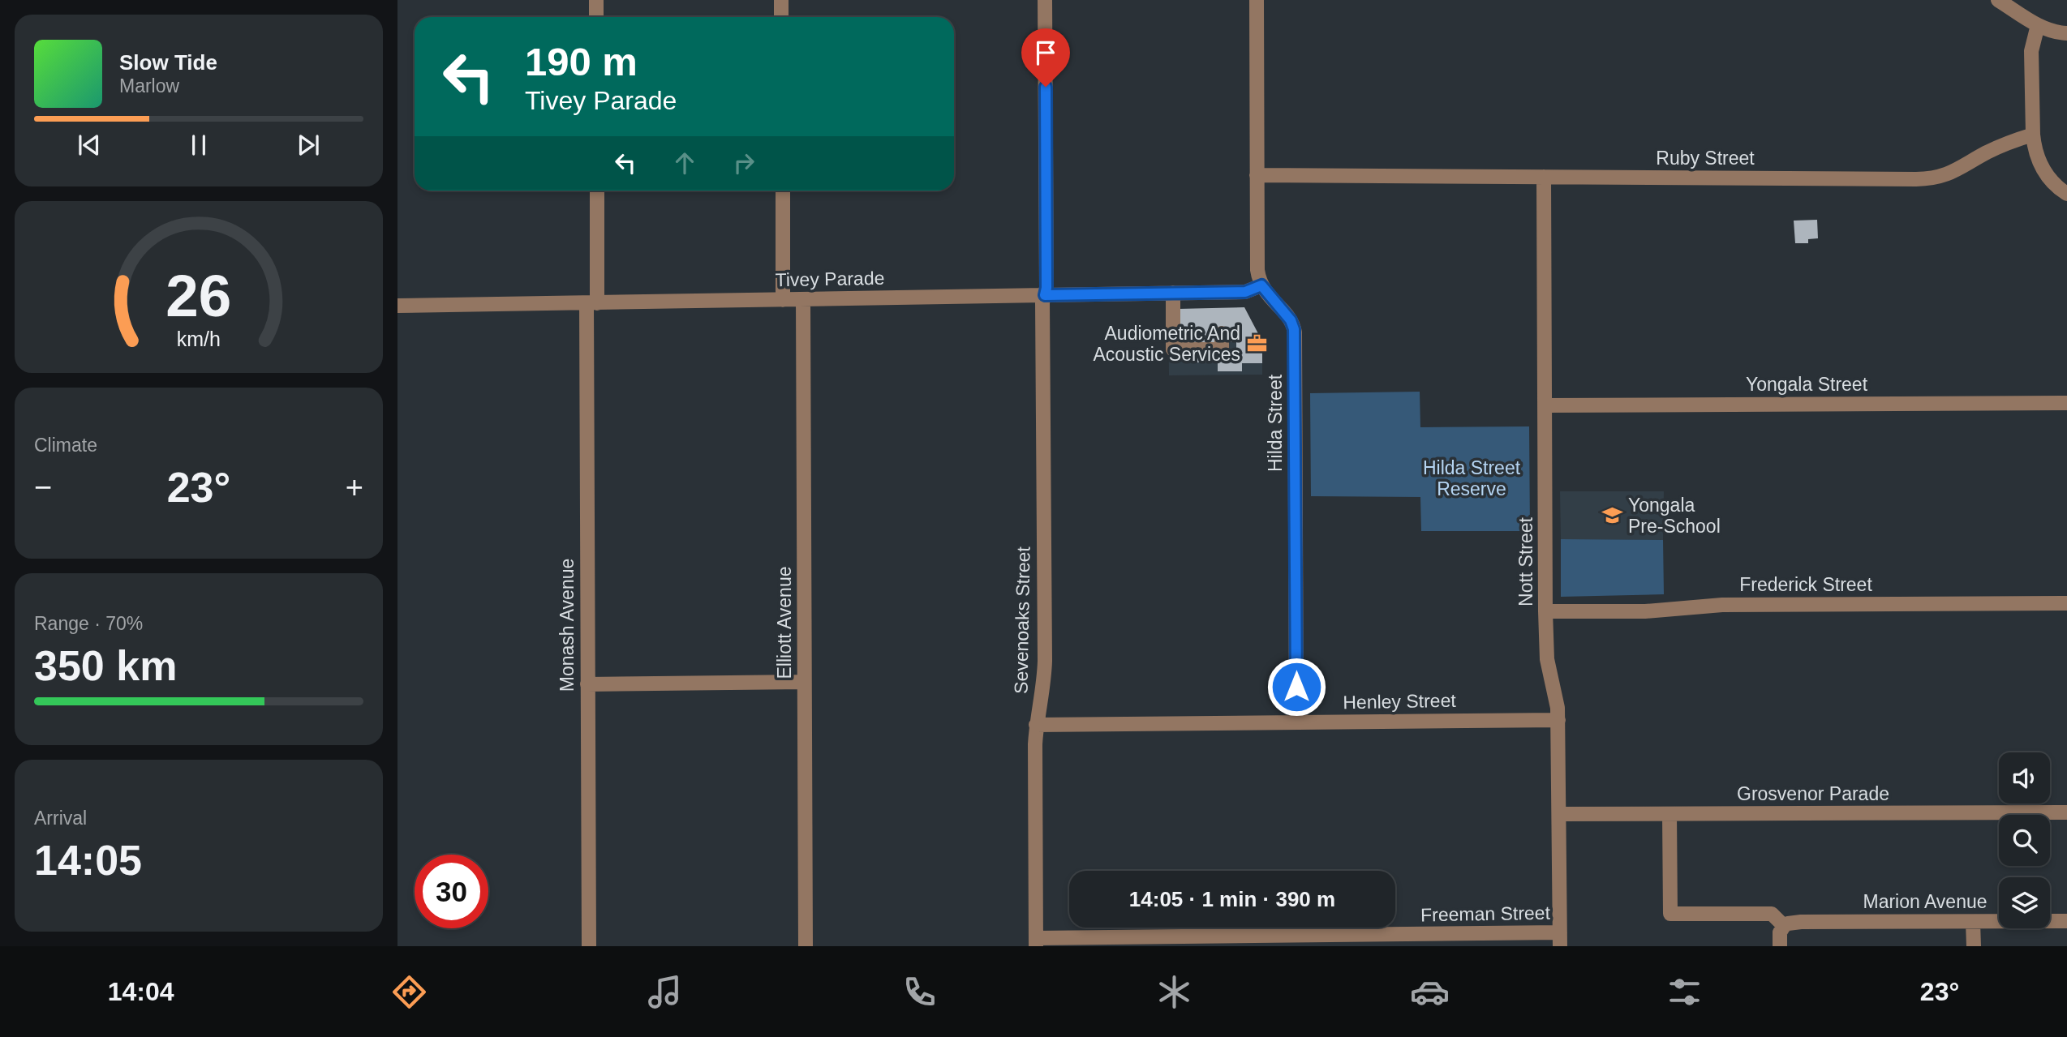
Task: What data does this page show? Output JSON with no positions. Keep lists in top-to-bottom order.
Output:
{
  "streets": {
    "street": [
      "Ruby Street",
      "Tivey Parade",
      "Yongala Street",
      "Hilda Street",
      "Nott Street",
      "Frederick Street",
      "Sevenoaks Street",
      "Elliott Avenue",
      "Monash Avenue",
      "Henley Street",
      "Grosvenor Parade",
      "Marion Avenue",
      "Freeman Street"
    ]
  },
  "crossings": [
    ["Ruby Street", "Nott Street"],
    ["Tivey Parade", "Hilda Street"],
    ["Tivey Parade", "Sevenoaks Street"],
    ["Tivey Parade", "Elliott Avenue"],
    ["Tivey Parade", "Monash Avenue"],
    ["Yongala Street", "Nott Street"],
    ["Hilda Street", "Henley Street"],
    ["Nott Street", "Frederick Street"],
    ["Nott Street", "Henley Street"],
    ["Nott Street", "Grosvenor Parade"],
    ["Nott Street", "Freeman Street"],
    ["Sevenoaks Street", "Henley Street"],
    ["Sevenoaks Street", "Freeman Street"]
  ],
  "parks": ["Hilda Street Reserve"],
  "places": {
    "office": ["Audiometric And Acoustic Services"],
    "school or university": ["Yongala Pre-School"]
  },
  "page": {
    "turn": ["190 m", "Tivey Parade"],
    "song": ["Slow Tide", "Marlow"],
    "tile": [
      "Climate",
      ["Range · 70%", "350 km"],
      ["Arrival", "14:05"]
    ],
    "heat": ["−", "23°", "+"],
    "limit": "30",
    "trip": "14:05 · 1 min · 390 m",
    "tabs": ["14:04", "23°"],
    "gauge": ["26", "km/h"]
  }
}
